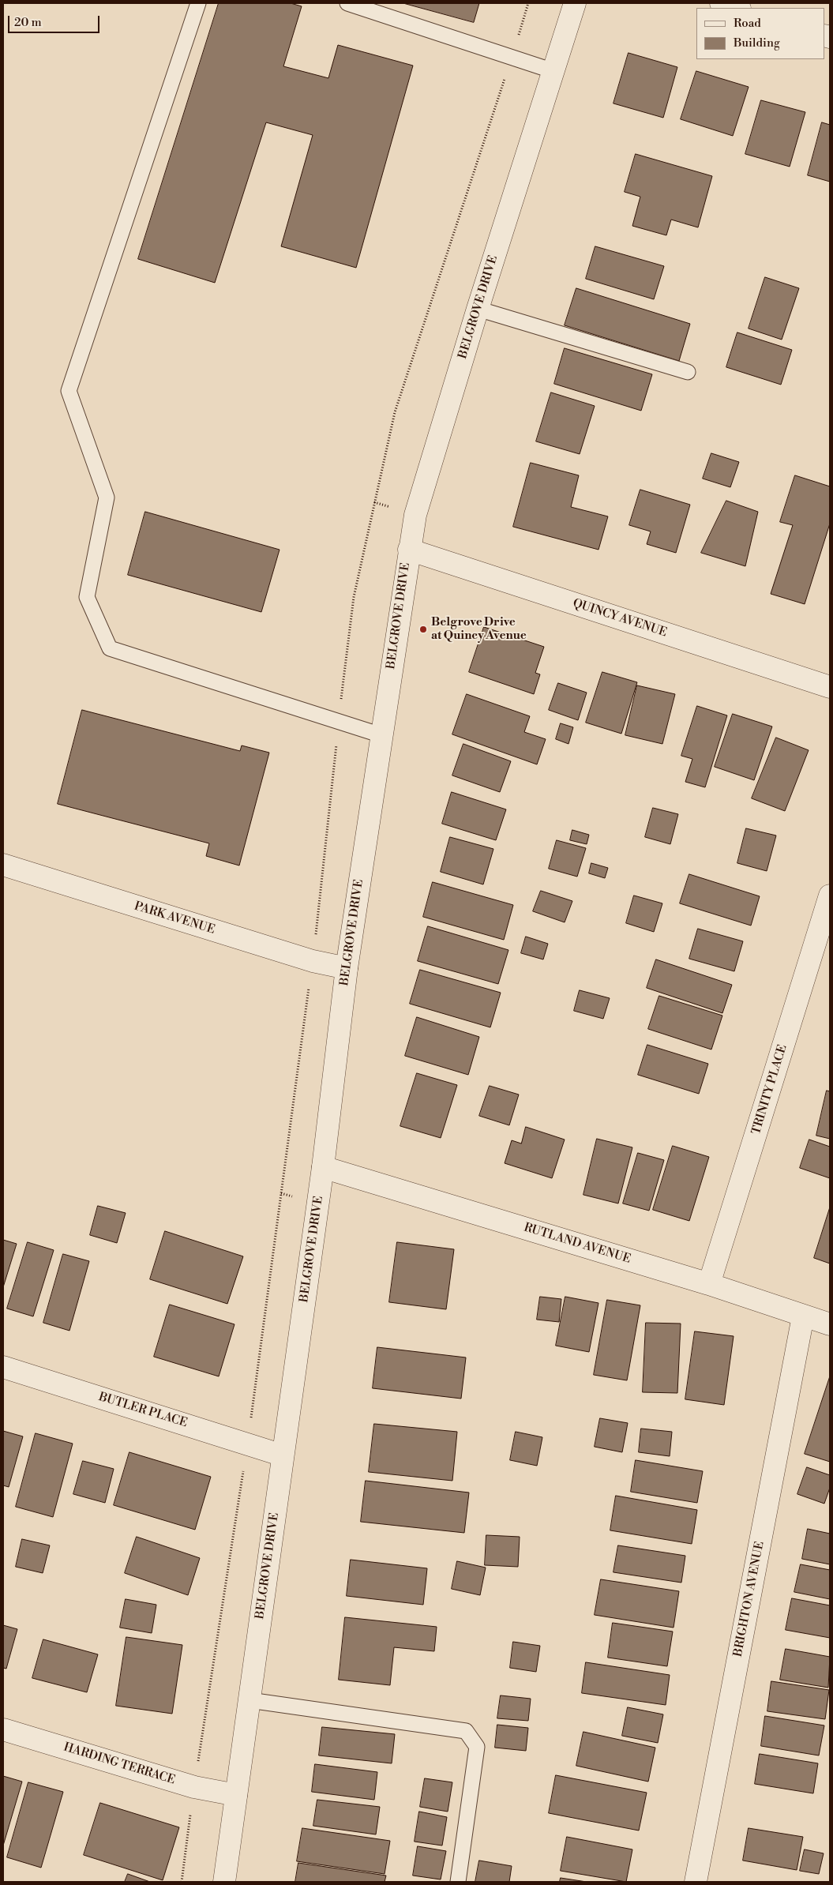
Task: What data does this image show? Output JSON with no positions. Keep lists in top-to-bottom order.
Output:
{
  "streets": {
    "street": [
      "BELGROVE DRIVE",
      "QUINCY AVENUE",
      "PARK AVENUE",
      "TRINITY PLACE",
      "RUTLAND AVENUE",
      "BUTLER PLACE",
      "BRIGHTON AVENUE",
      "HARDING TERRACE"
    ]
  },
  "crossings": [
    ["BELGROVE DRIVE", "QUINCY AVENUE"],
    ["BELGROVE DRIVE", "PARK AVENUE"],
    ["BELGROVE DRIVE", "RUTLAND AVENUE"],
    ["BELGROVE DRIVE", "BUTLER PLACE"],
    ["BELGROVE DRIVE", "HARDING TERRACE"],
    ["TRINITY PLACE", "RUTLAND AVENUE"],
    ["RUTLAND AVENUE", "BRIGHTON AVENUE"]
  ],
  "places": ["Belgrove Drive at Quincy Avenue"],
  "legend": ["Road", "Building"],
  "scale_bar": "20 m"
}
